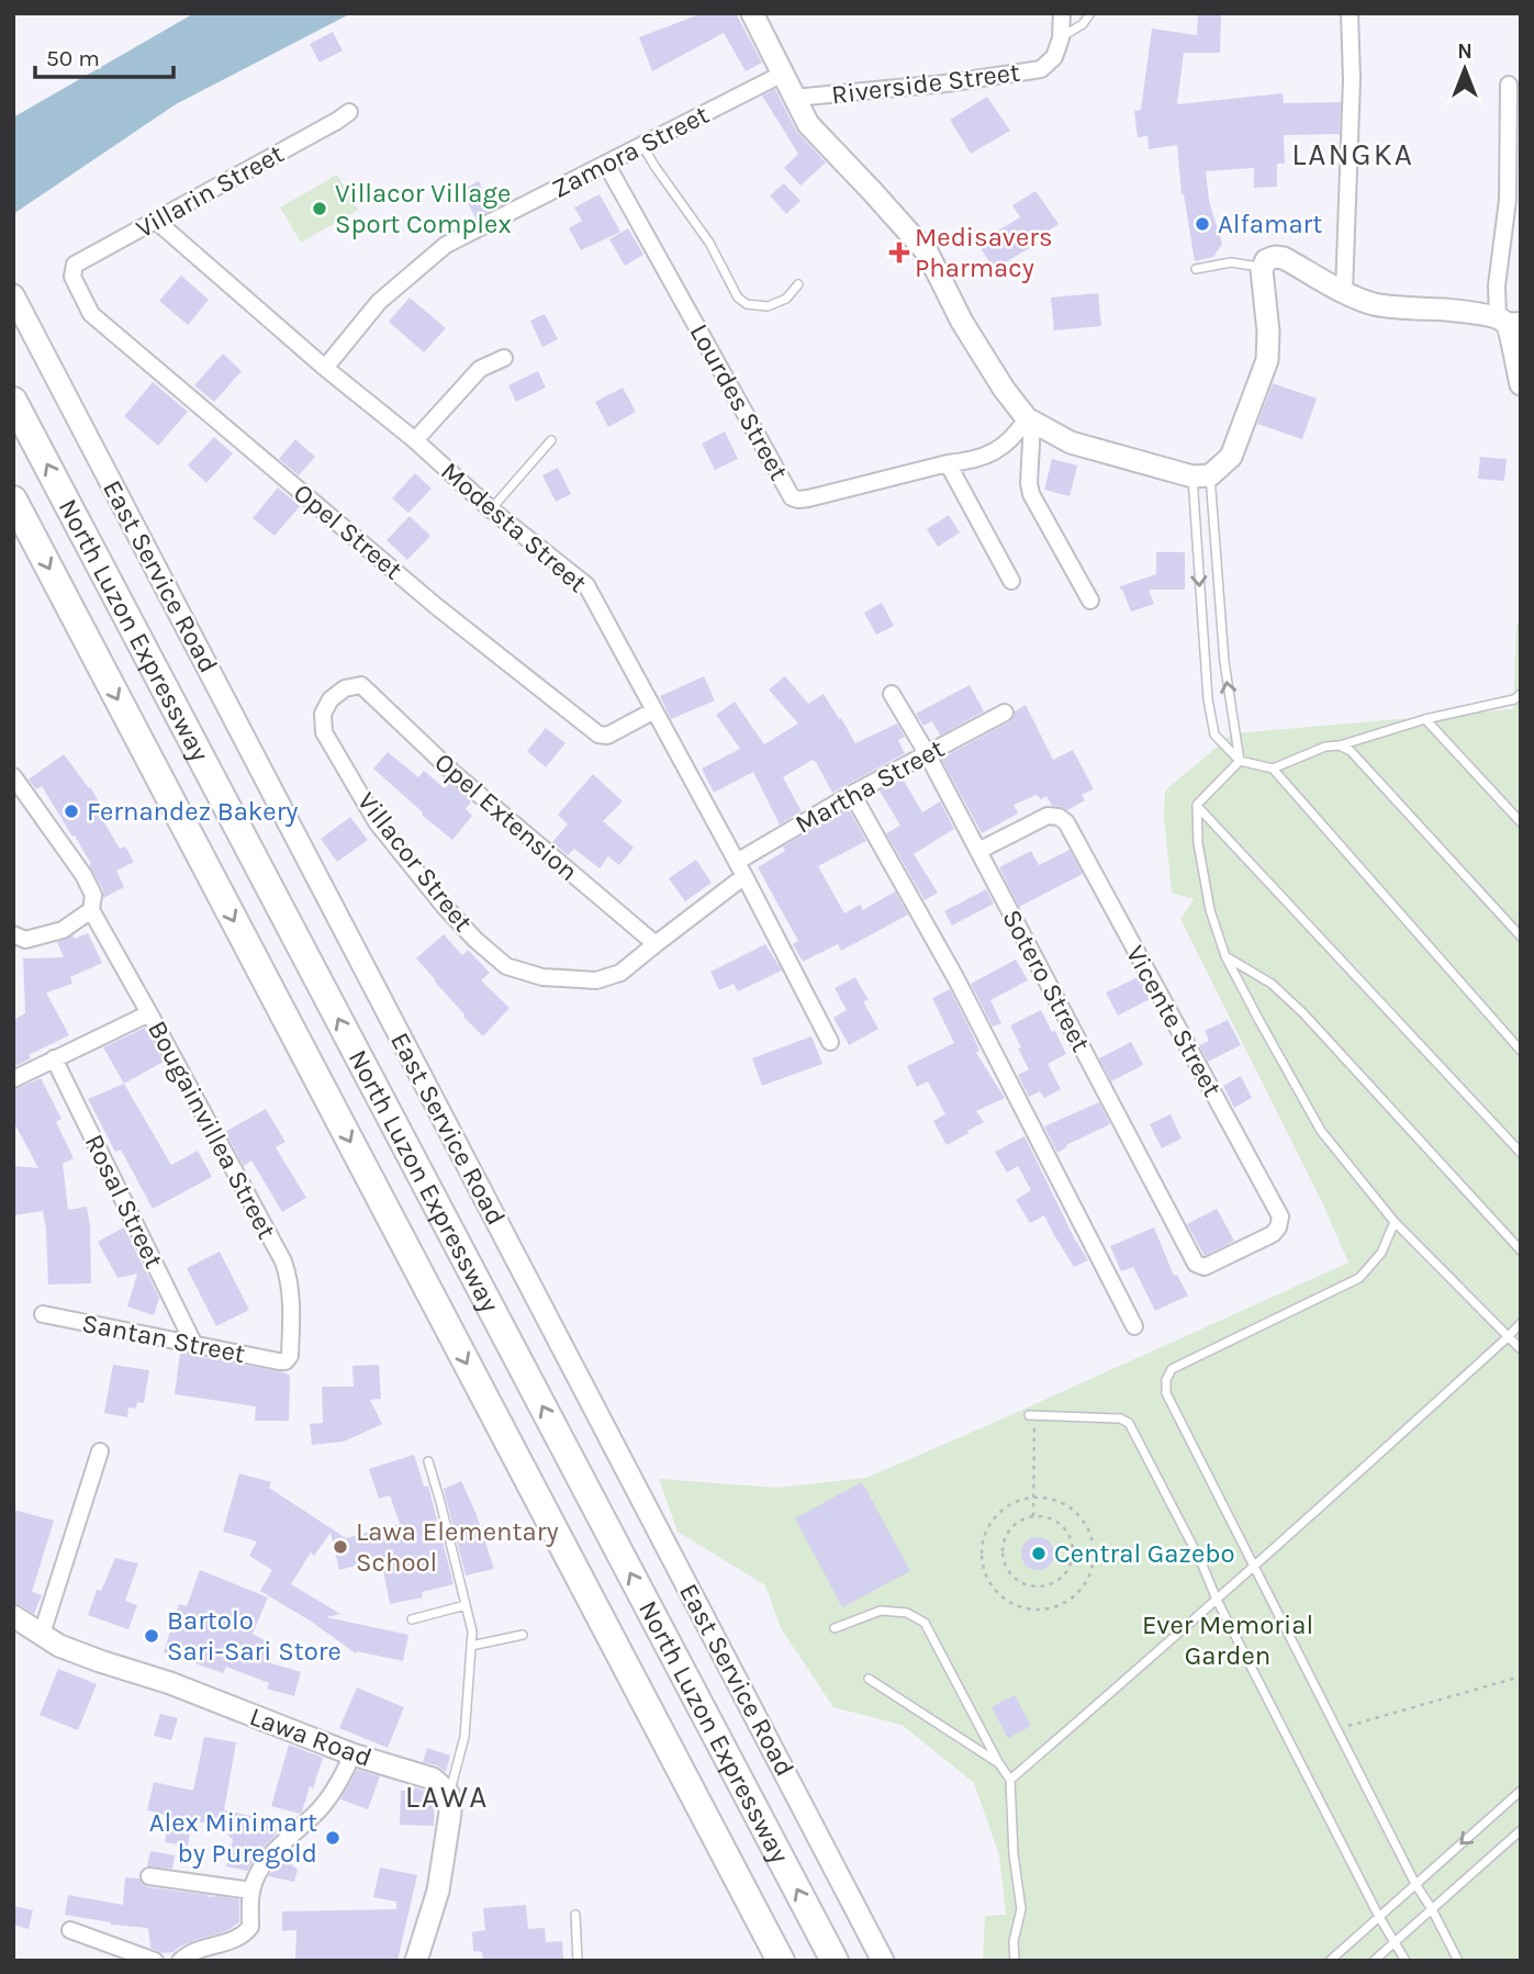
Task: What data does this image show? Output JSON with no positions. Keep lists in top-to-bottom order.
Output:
{
  "streets": {
    "highway": ["North Luzon Expressway"],
    "street": [
      "Riverside Street",
      "Zamora Street",
      "Villarin Street",
      "Lourdes Street",
      "Modesta Street",
      "Opel Street",
      "East Service Road",
      "Martha Street",
      "Opel Extension",
      "Villacor Street",
      "Sotero Street",
      "Vicente Street",
      "Bougainvillea Street",
      "Rosal Street",
      "Santan Street",
      "Lawa Road"
    ]
  },
  "crossings": [
    ["Zamora Street", "Lourdes Street"],
    ["Zamora Street", "Modesta Street"],
    ["Villarin Street", "Modesta Street"],
    ["Villarin Street", "Opel Street"],
    ["Modesta Street", "Opel Street"],
    ["Modesta Street", "Martha Street"],
    ["Modesta Street", "Villacor Street"],
    ["Martha Street", "Villacor Street"],
    ["Martha Street", "Sotero Street"],
    ["Opel Extension", "Villacor Street"],
    ["Sotero Street", "Vicente Street"],
    ["Bougainvillea Street", "Santan Street"],
    ["Rosal Street", "Santan Street"]
  ],
  "districts": ["LANGKA", "LAWA"],
  "parks": ["Ever Memorial Garden"],
  "places": {
    "other": [
      "Villacor Village Sport Complex",
      "Alfamart",
      "Fernandez Bakery",
      "Lawa Elementary School",
      "Central Gazebo",
      "Bartolo Sari-Sari Store",
      "Alex Minimart by Puregold"
    ],
    "health": ["Medisavers Pharmacy"]
  },
  "scale_bar": "50 m",
  "north": "top"
}
